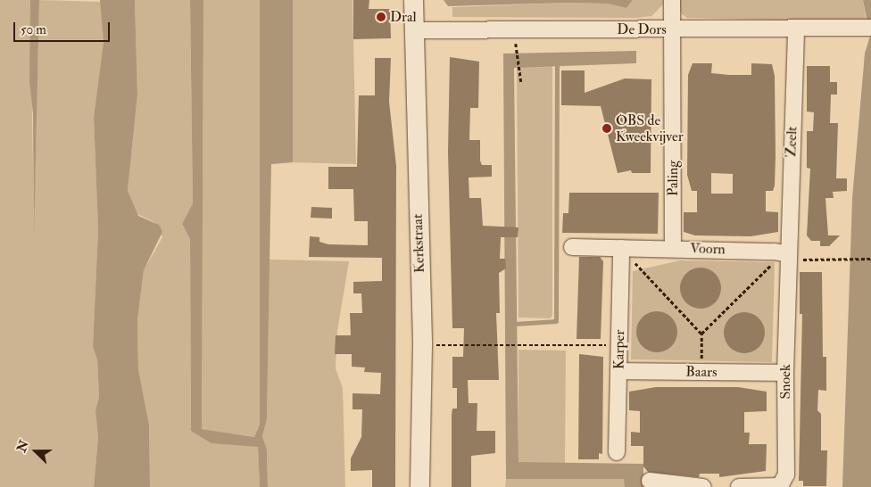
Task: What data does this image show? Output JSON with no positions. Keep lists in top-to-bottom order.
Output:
{
  "streets": {
    "street": [
      "De Dors",
      "Zeelt",
      "Paling",
      "Kerkstraat",
      "Voorn",
      "Karper",
      "Baars",
      "Snoek"
    ]
  },
  "crossings": [
    ["De Dors", "Zeelt"],
    ["De Dors", "Paling"],
    ["De Dors", "Kerkstraat"],
    ["Zeelt", "Voorn"],
    ["Zeelt", "Snoek"],
    ["Paling", "Voorn"],
    ["Voorn", "Karper"],
    ["Voorn", "Snoek"],
    ["Karper", "Baars"],
    ["Baars", "Snoek"]
  ],
  "places": ["Dral", "OBS de Kweekvijver"],
  "scale_bar": "50 m",
  "north": "left"
}
